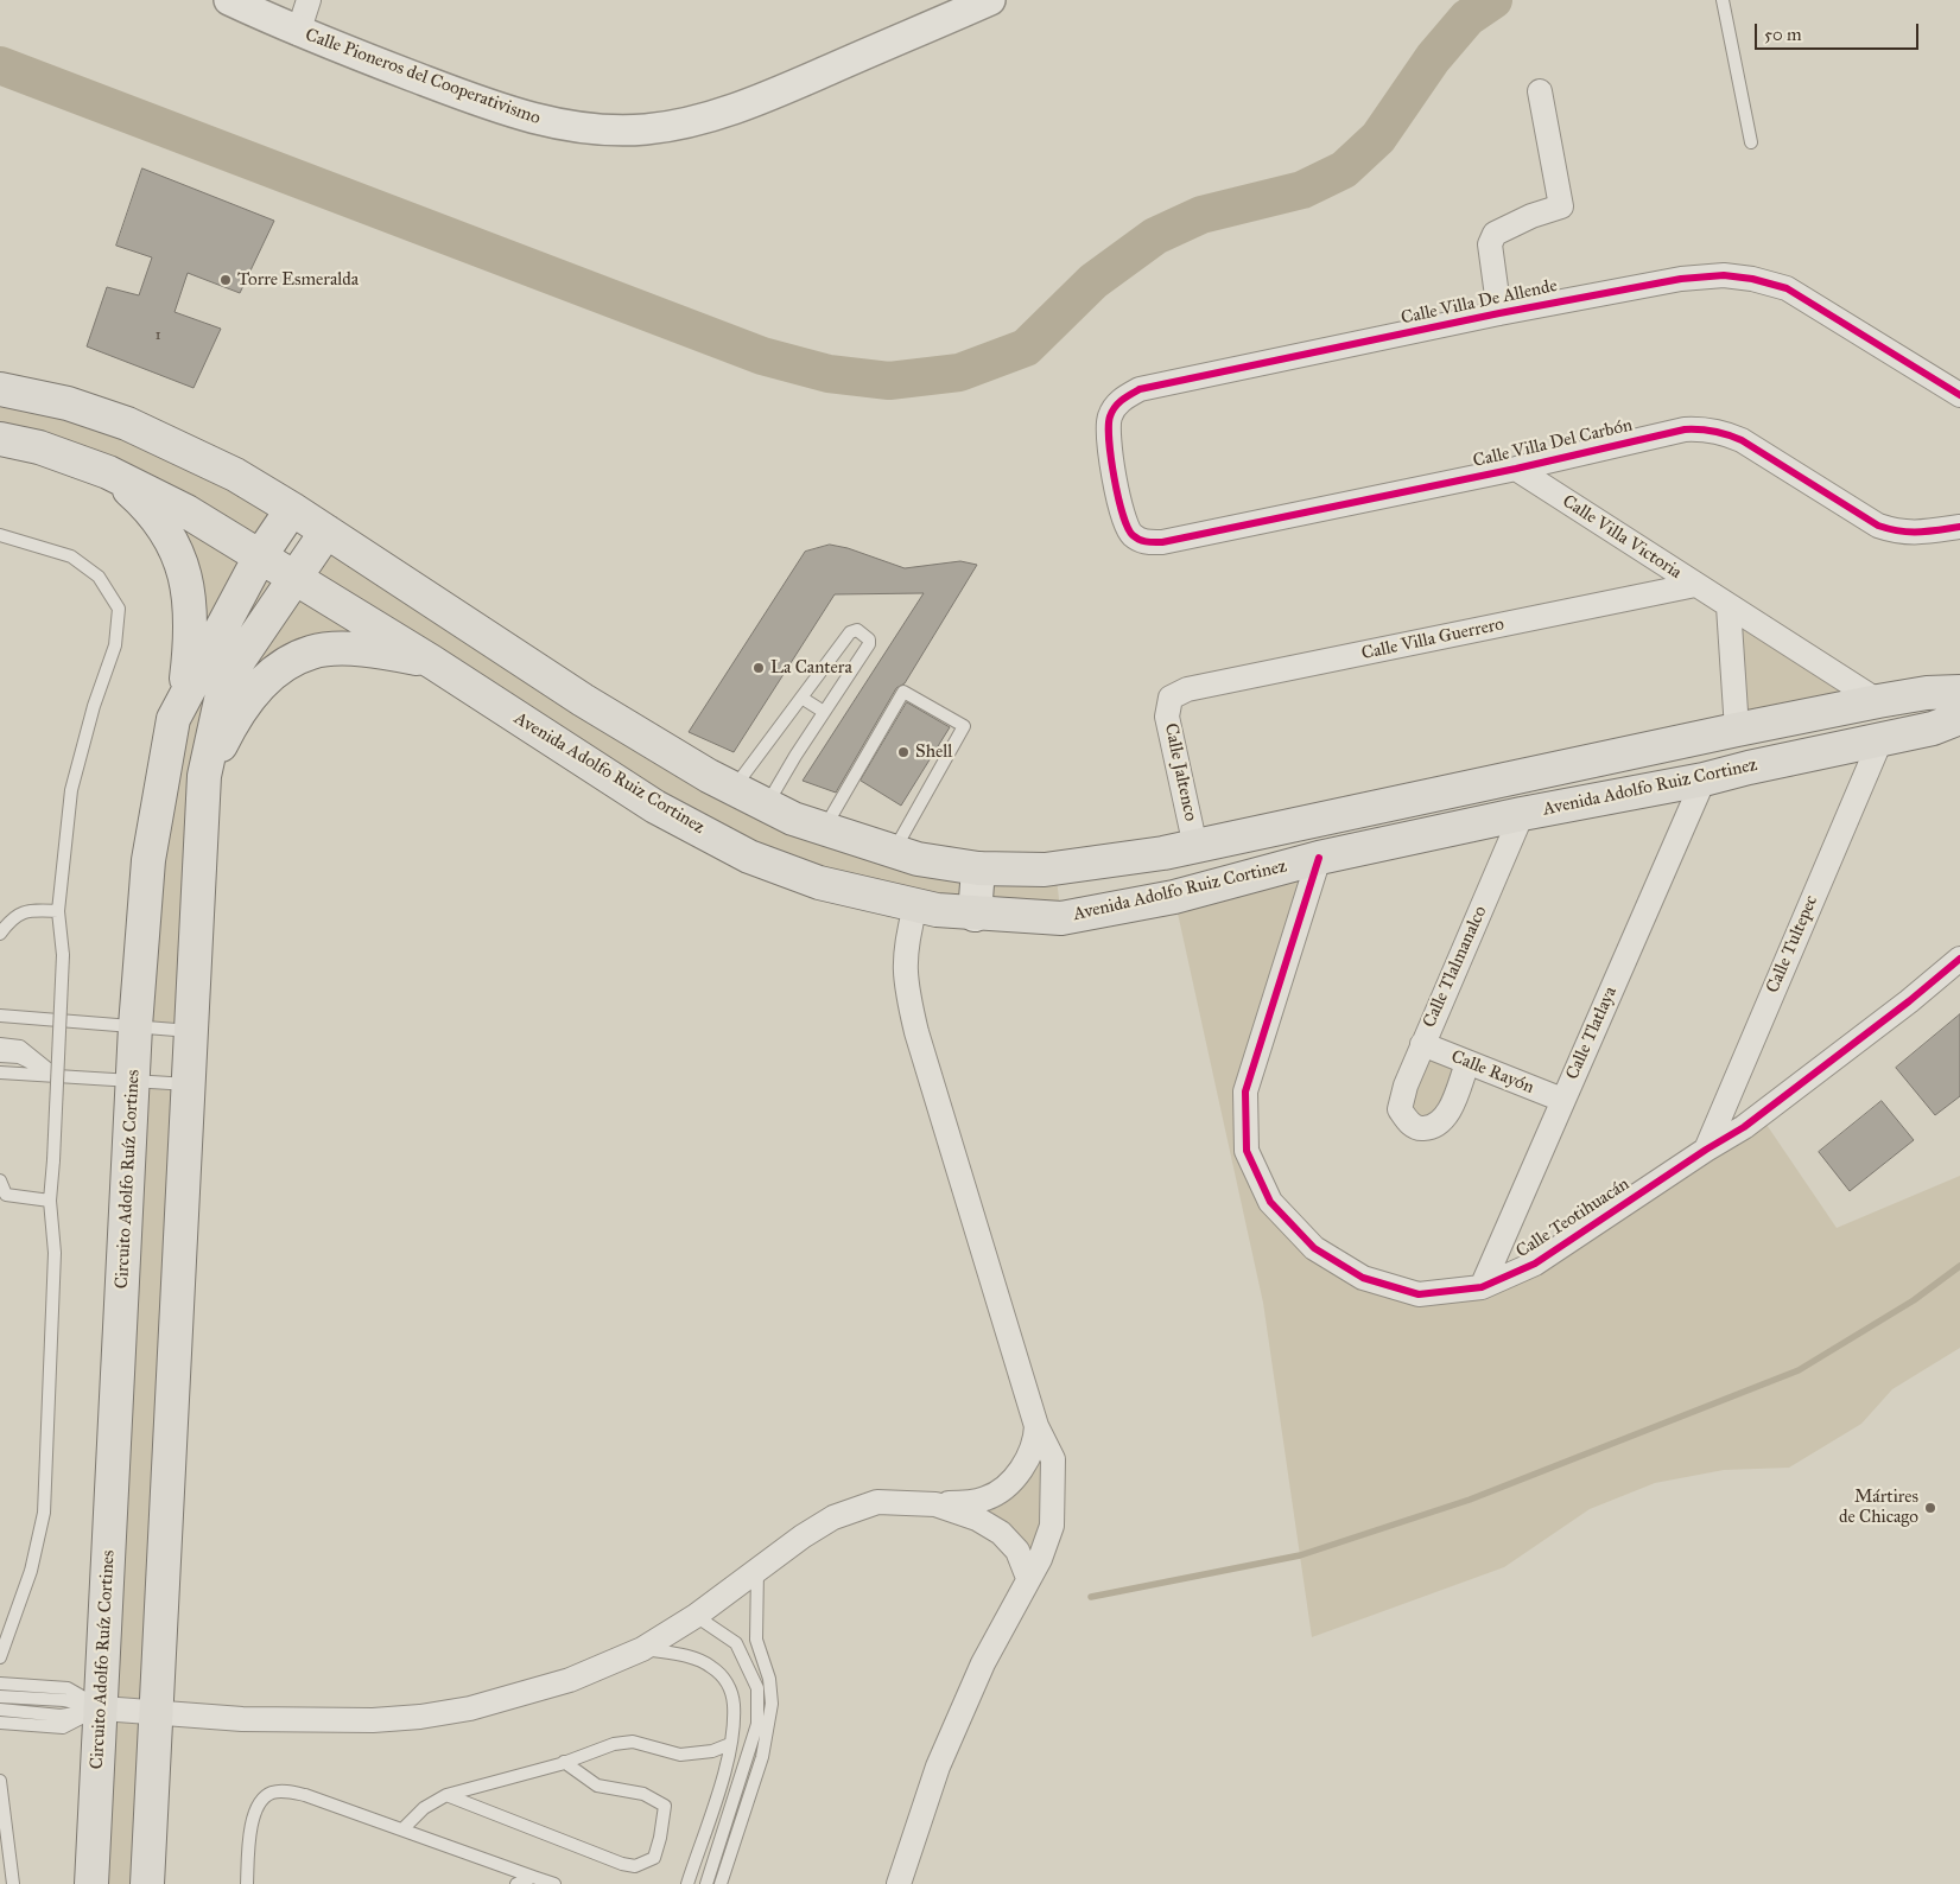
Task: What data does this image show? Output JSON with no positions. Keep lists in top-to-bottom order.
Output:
{
  "streets": {
    "main road": ["Avenida Adolfo Ruiz Cortinez", "Circuito Adolfo Ruíz Cortines"],
    "street": [
      "Calle Pioneros del Cooperativismo",
      "Calle Villa De Allende",
      "Calle Villa Del Carbón",
      "Calle Villa Victoria",
      "Calle Villa Guerrero",
      "Calle Jaltenco",
      "Calle Tultepec",
      "Calle Tlalmanalco",
      "Calle Tlatlaya",
      "Calle Rayón",
      "Calle Teotihuacán"
    ]
  },
  "crossings": [
    ["Calle Villa De Allende", "Calle Villa Del Carbón"],
    ["Calle Villa Del Carbón", "Calle Villa Victoria"],
    ["Calle Villa Victoria", "Calle Villa Guerrero"],
    ["Calle Villa Guerrero", "Calle Jaltenco"],
    ["Avenida Adolfo Ruiz Cortinez", "Calle Tultepec"],
    ["Avenida Adolfo Ruiz Cortinez", "Calle Tlalmanalco"],
    ["Avenida Adolfo Ruiz Cortinez", "Calle Tlatlaya"],
    ["Avenida Adolfo Ruiz Cortinez", "Circuito Adolfo Ruíz Cortines"],
    ["Avenida Adolfo Ruiz Cortinez", "Calle Teotihuacán"],
    ["Calle Tultepec", "Calle Teotihuacán"],
    ["Calle Tlalmanalco", "Calle Rayón"],
    ["Calle Tlatlaya", "Calle Rayón"],
    ["Calle Tlatlaya", "Calle Teotihuacán"]
  ],
  "places": [
    "Torre Esmeralda",
    "La Cantera",
    "Shell",
    "Mártires de Chicago"
  ],
  "house_numbers": ["1"],
  "scale_bar": "50 m"
}
